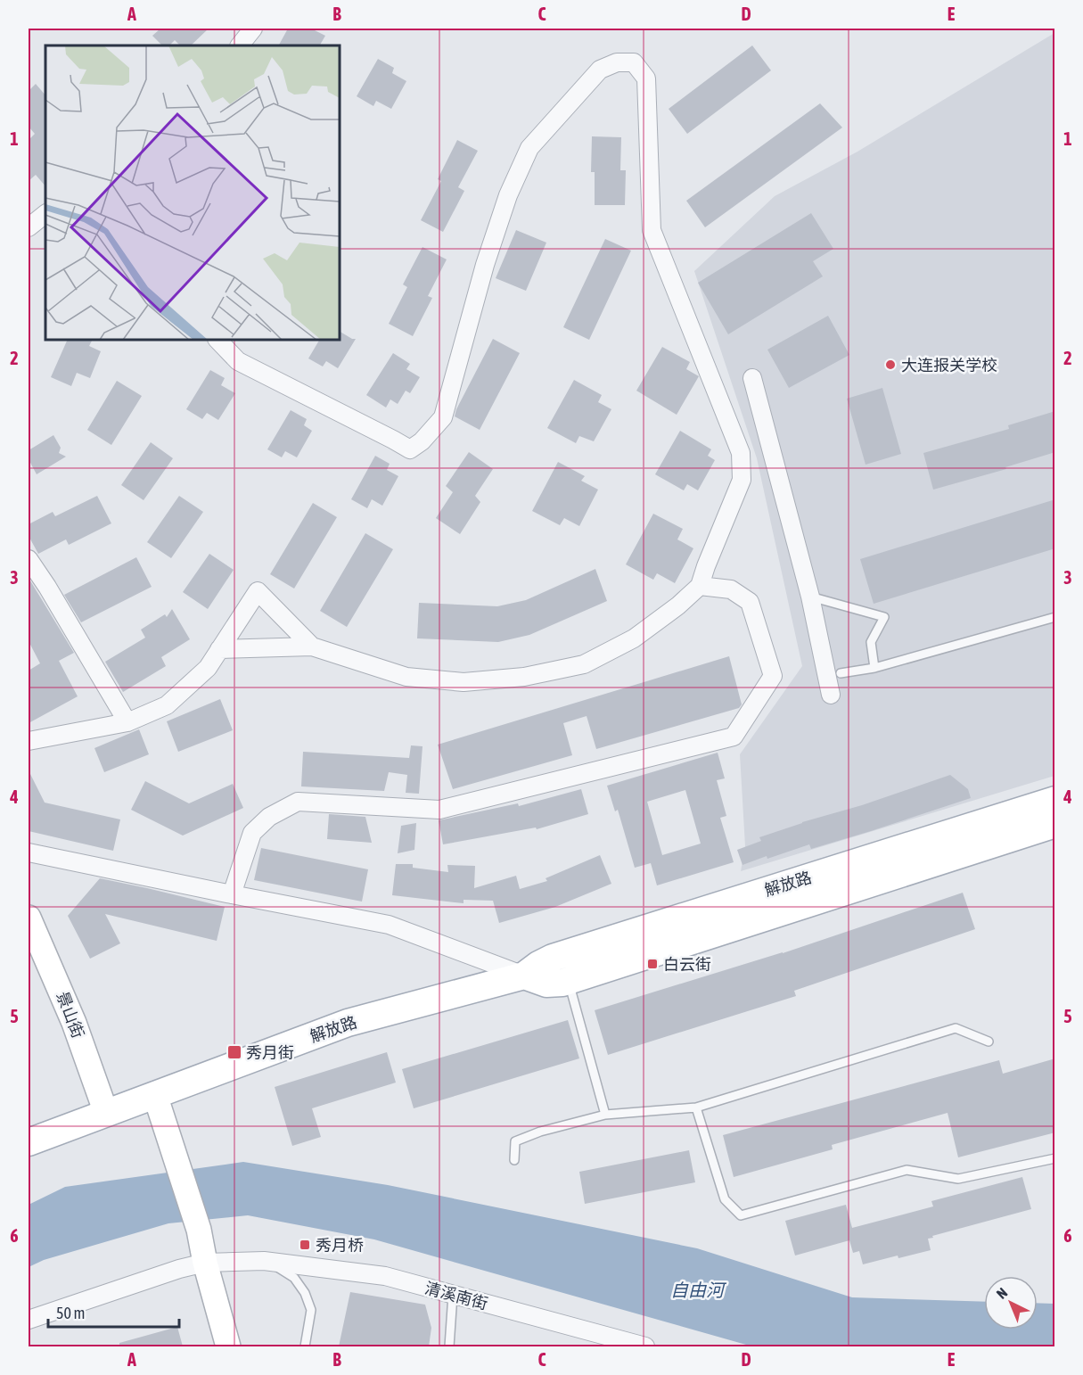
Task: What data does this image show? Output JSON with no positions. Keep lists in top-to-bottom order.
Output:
{
  "streets": {
    "main road": ["解放路"],
    "street": ["景山街", "清溪南街"]
  },
  "crossings": [
    ["解放路", "景山街"]
  ],
  "water": ["自由河"],
  "places": {
    "other": ["大连报关学校"],
    "transit": ["白云街", "秀月街", "秀月桥"]
  },
  "scale_bar": "50 m",
  "north": "top left",
  "grid": {
    "columns": [
      "A",
      "B",
      "C",
      "D",
      "E"
    ],
    "rows": [
      "1",
      "2",
      "3",
      "4",
      "5",
      "6"
    ]
  }
}
